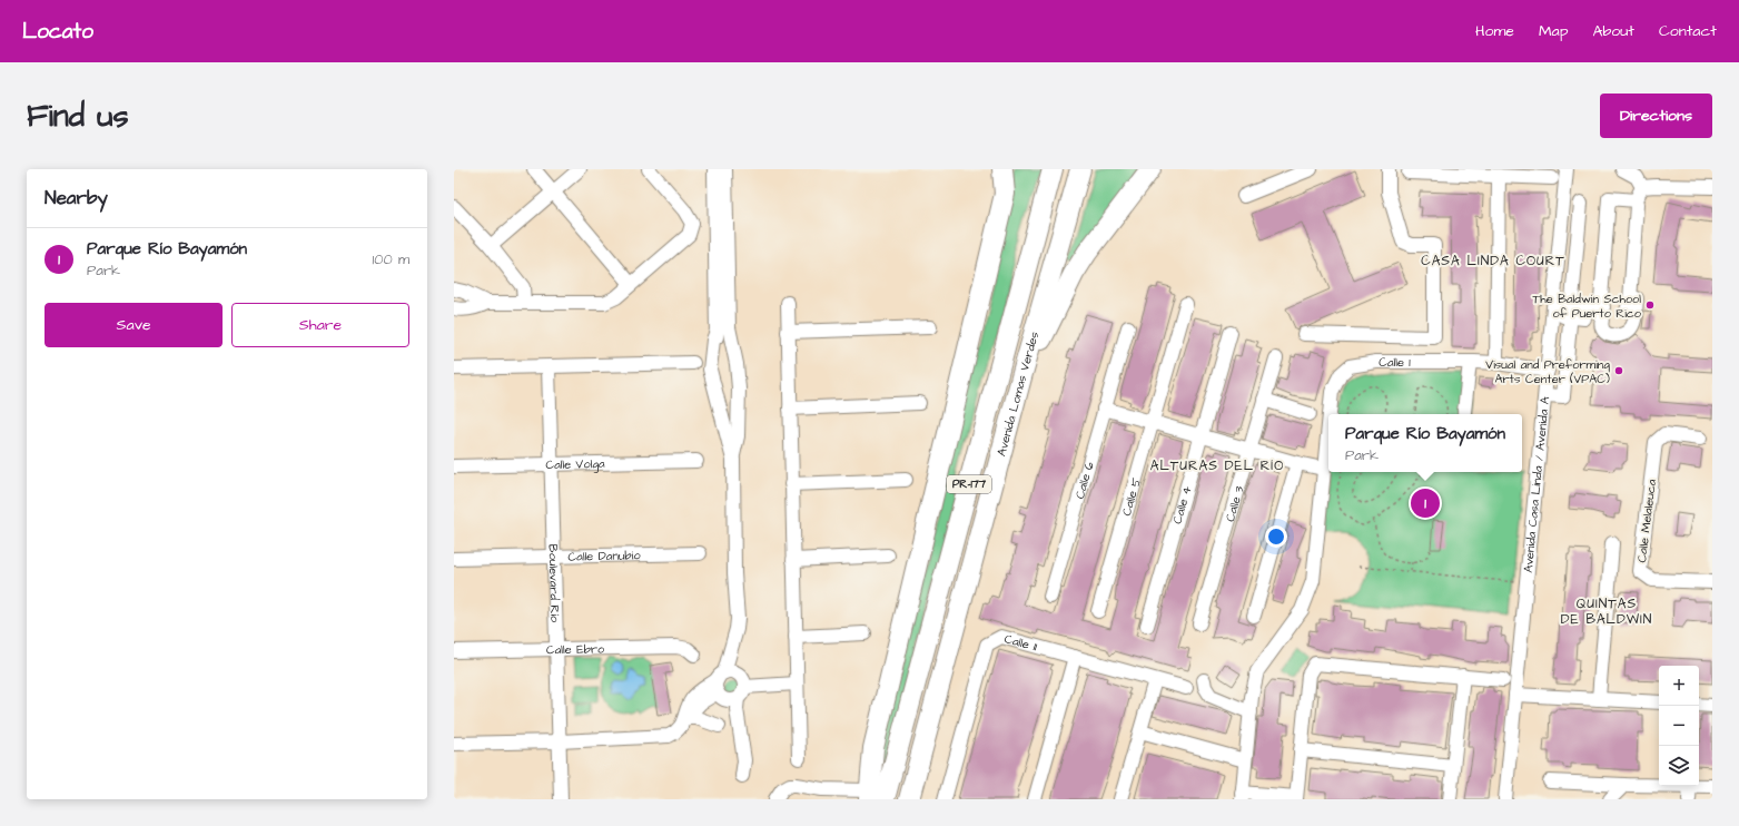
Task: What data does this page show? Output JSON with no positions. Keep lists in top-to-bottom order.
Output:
{
  "streets": {
    "highway": ["Avenida Lomas Verdes", "PR-177"],
    "street": [
      "Calle 1",
      "Calle Volga",
      "Calle 6",
      "Avenida Casa Linda / Avenida A",
      "Calle 5",
      "Calle 3",
      "Calle 4",
      "Calle Melaleuca",
      "Calle Danubio",
      "Boulevard Río",
      "Calle 11",
      "Calle Ebro"
    ]
  },
  "crossings": [
    ["Calle 1", "Avenida Casa Linda / Avenida A"],
    ["Calle Volga", "Boulevard Río"],
    ["Calle Danubio", "Boulevard Río"],
    ["Boulevard Río", "Calle Ebro"]
  ],
  "districts": ["CASA LINDA COURT", "ALTURAS DEL RÍO", "QUINTAS DE BALDWIN"],
  "places": ["The Baldwin School of Puerto Rico", "Visual and Preforming Arts Center (VPAC)"],
  "page": {
    "header": "Locato",
    "nav": [
      "Home",
      "Map",
      "About",
      "Contact"
    ],
    "buttons": [
      "Directions",
      ["Save", "Share"]
    ],
    "title": "Find us",
    "heading": "Nearby",
    "list": [
      {
        "mark": "1",
        "name": "Parque Río Bayamón",
        "note": "Park",
        "value": "100 m"
      }
    ],
    "popup": ["Parque Río Bayamón", "Park"],
    "pins": "1",
    "map_buttons": ["+", "−"]
  }
}
